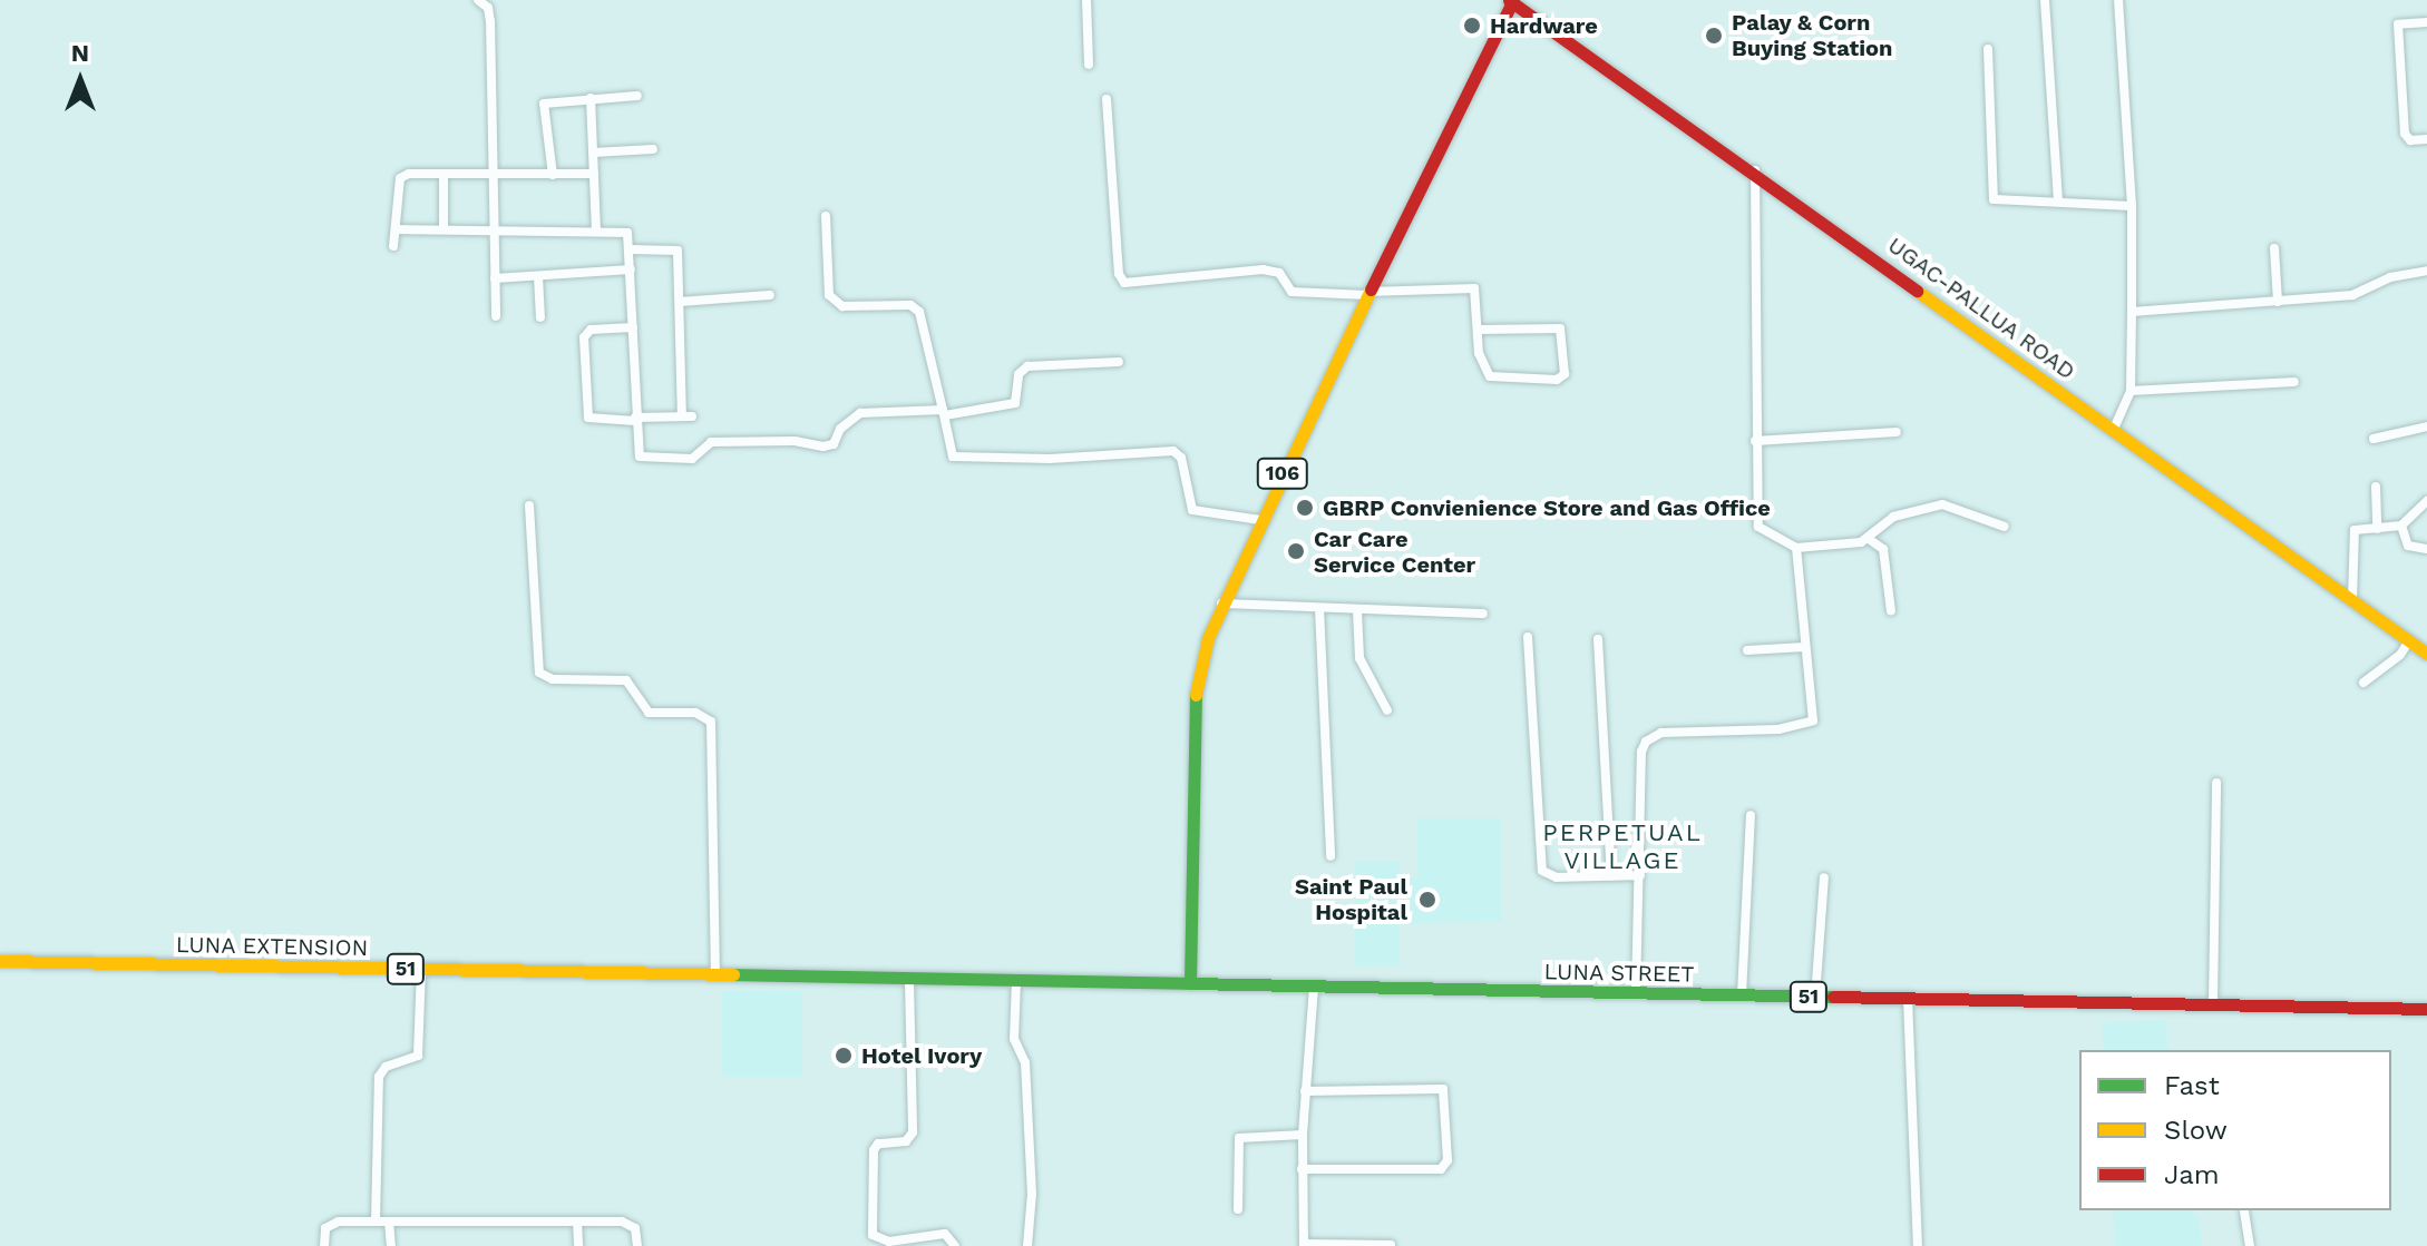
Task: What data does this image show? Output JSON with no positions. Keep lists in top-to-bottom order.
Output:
{
  "streets": {
    "main road": [
      "UGAC-PALLUA ROAD",
      "106",
      "LUNA EXTENSION",
      "51",
      "LUNA STREET"
    ]
  },
  "crossings": [
    ["UGAC-PALLUA ROAD", "106"],
    ["106", "LUNA STREET"],
    ["LUNA EXTENSION", "LUNA STREET"]
  ],
  "districts": ["PERPETUAL VILLAGE"],
  "places": [
    "Hardware",
    "Palay & Corn Buying Station",
    "GBRP Convienience Store and Gas Office",
    "Car Care Service Center",
    "Saint Paul Hospital",
    "Hotel Ivory"
  ],
  "legend": ["Fast", "Slow", "Jam"],
  "north": "top"
}
